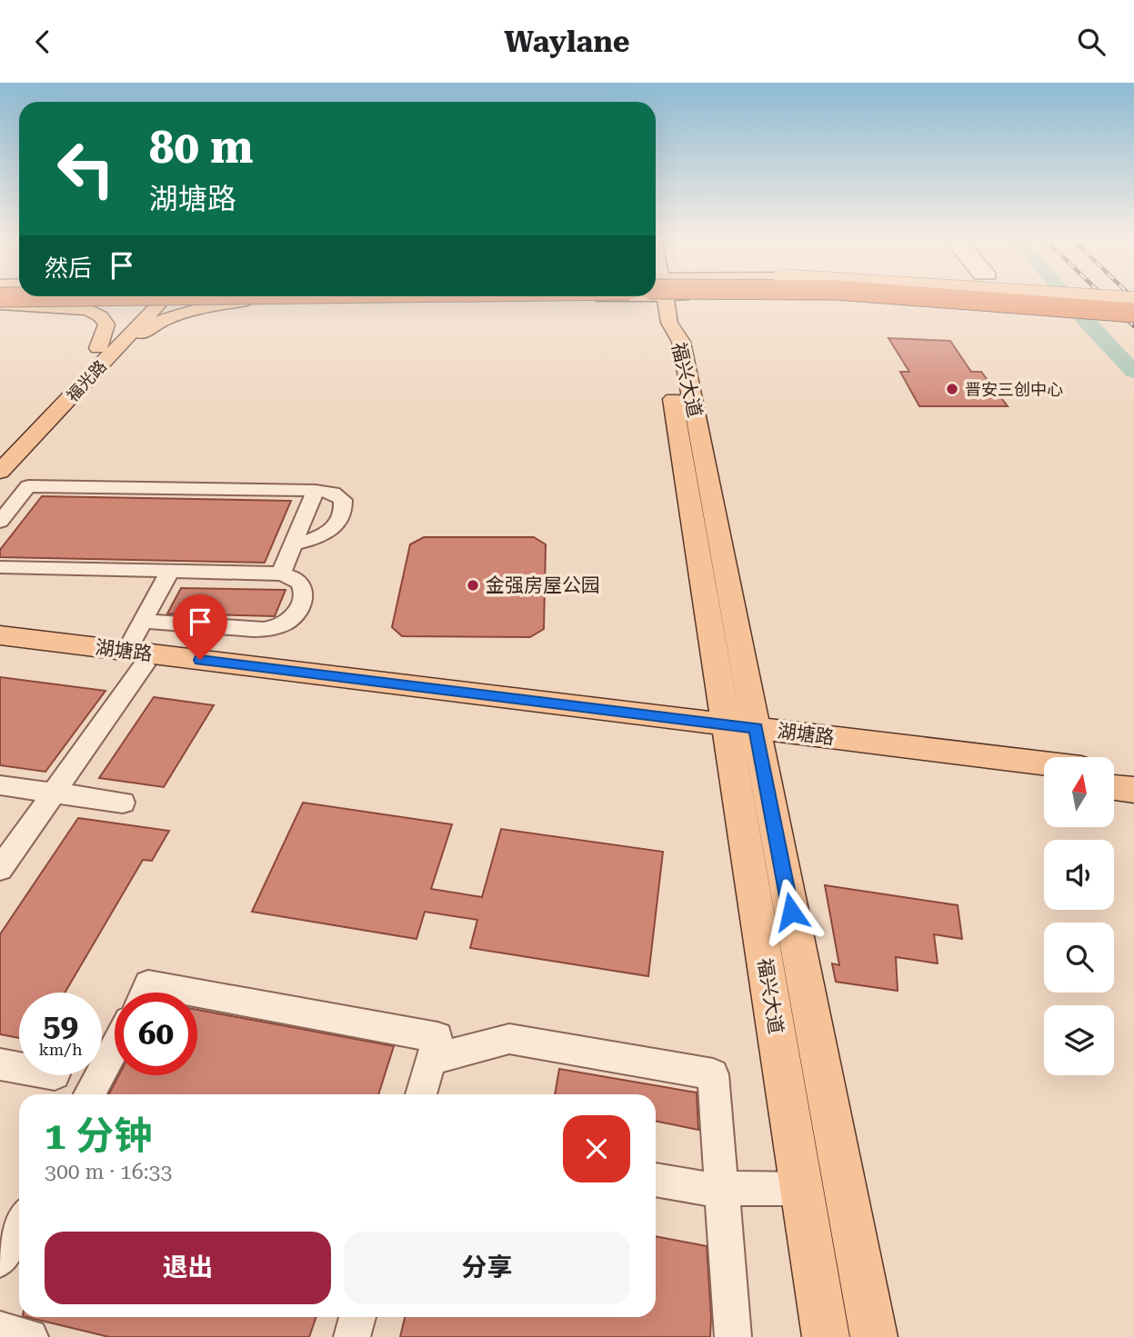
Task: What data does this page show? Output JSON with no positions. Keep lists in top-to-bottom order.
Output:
{
  "streets": {
    "main road": ["福兴大道", "福光路", "湖塘路"]
  },
  "crossings": [
    ["福兴大道", "湖塘路"]
  ],
  "places": ["晋安三创中心", "金强房屋公园"],
  "north": "top",
  "page": {
    "header": "Waylane",
    "turn": ["80 m", "湖塘路"],
    "then": "然后",
    "speed": "59 km/h",
    "limit": "60",
    "heading": ["1 分钟", "300 m · 16:33"],
    "buttons": ["退出", "分享"]
  }
}
